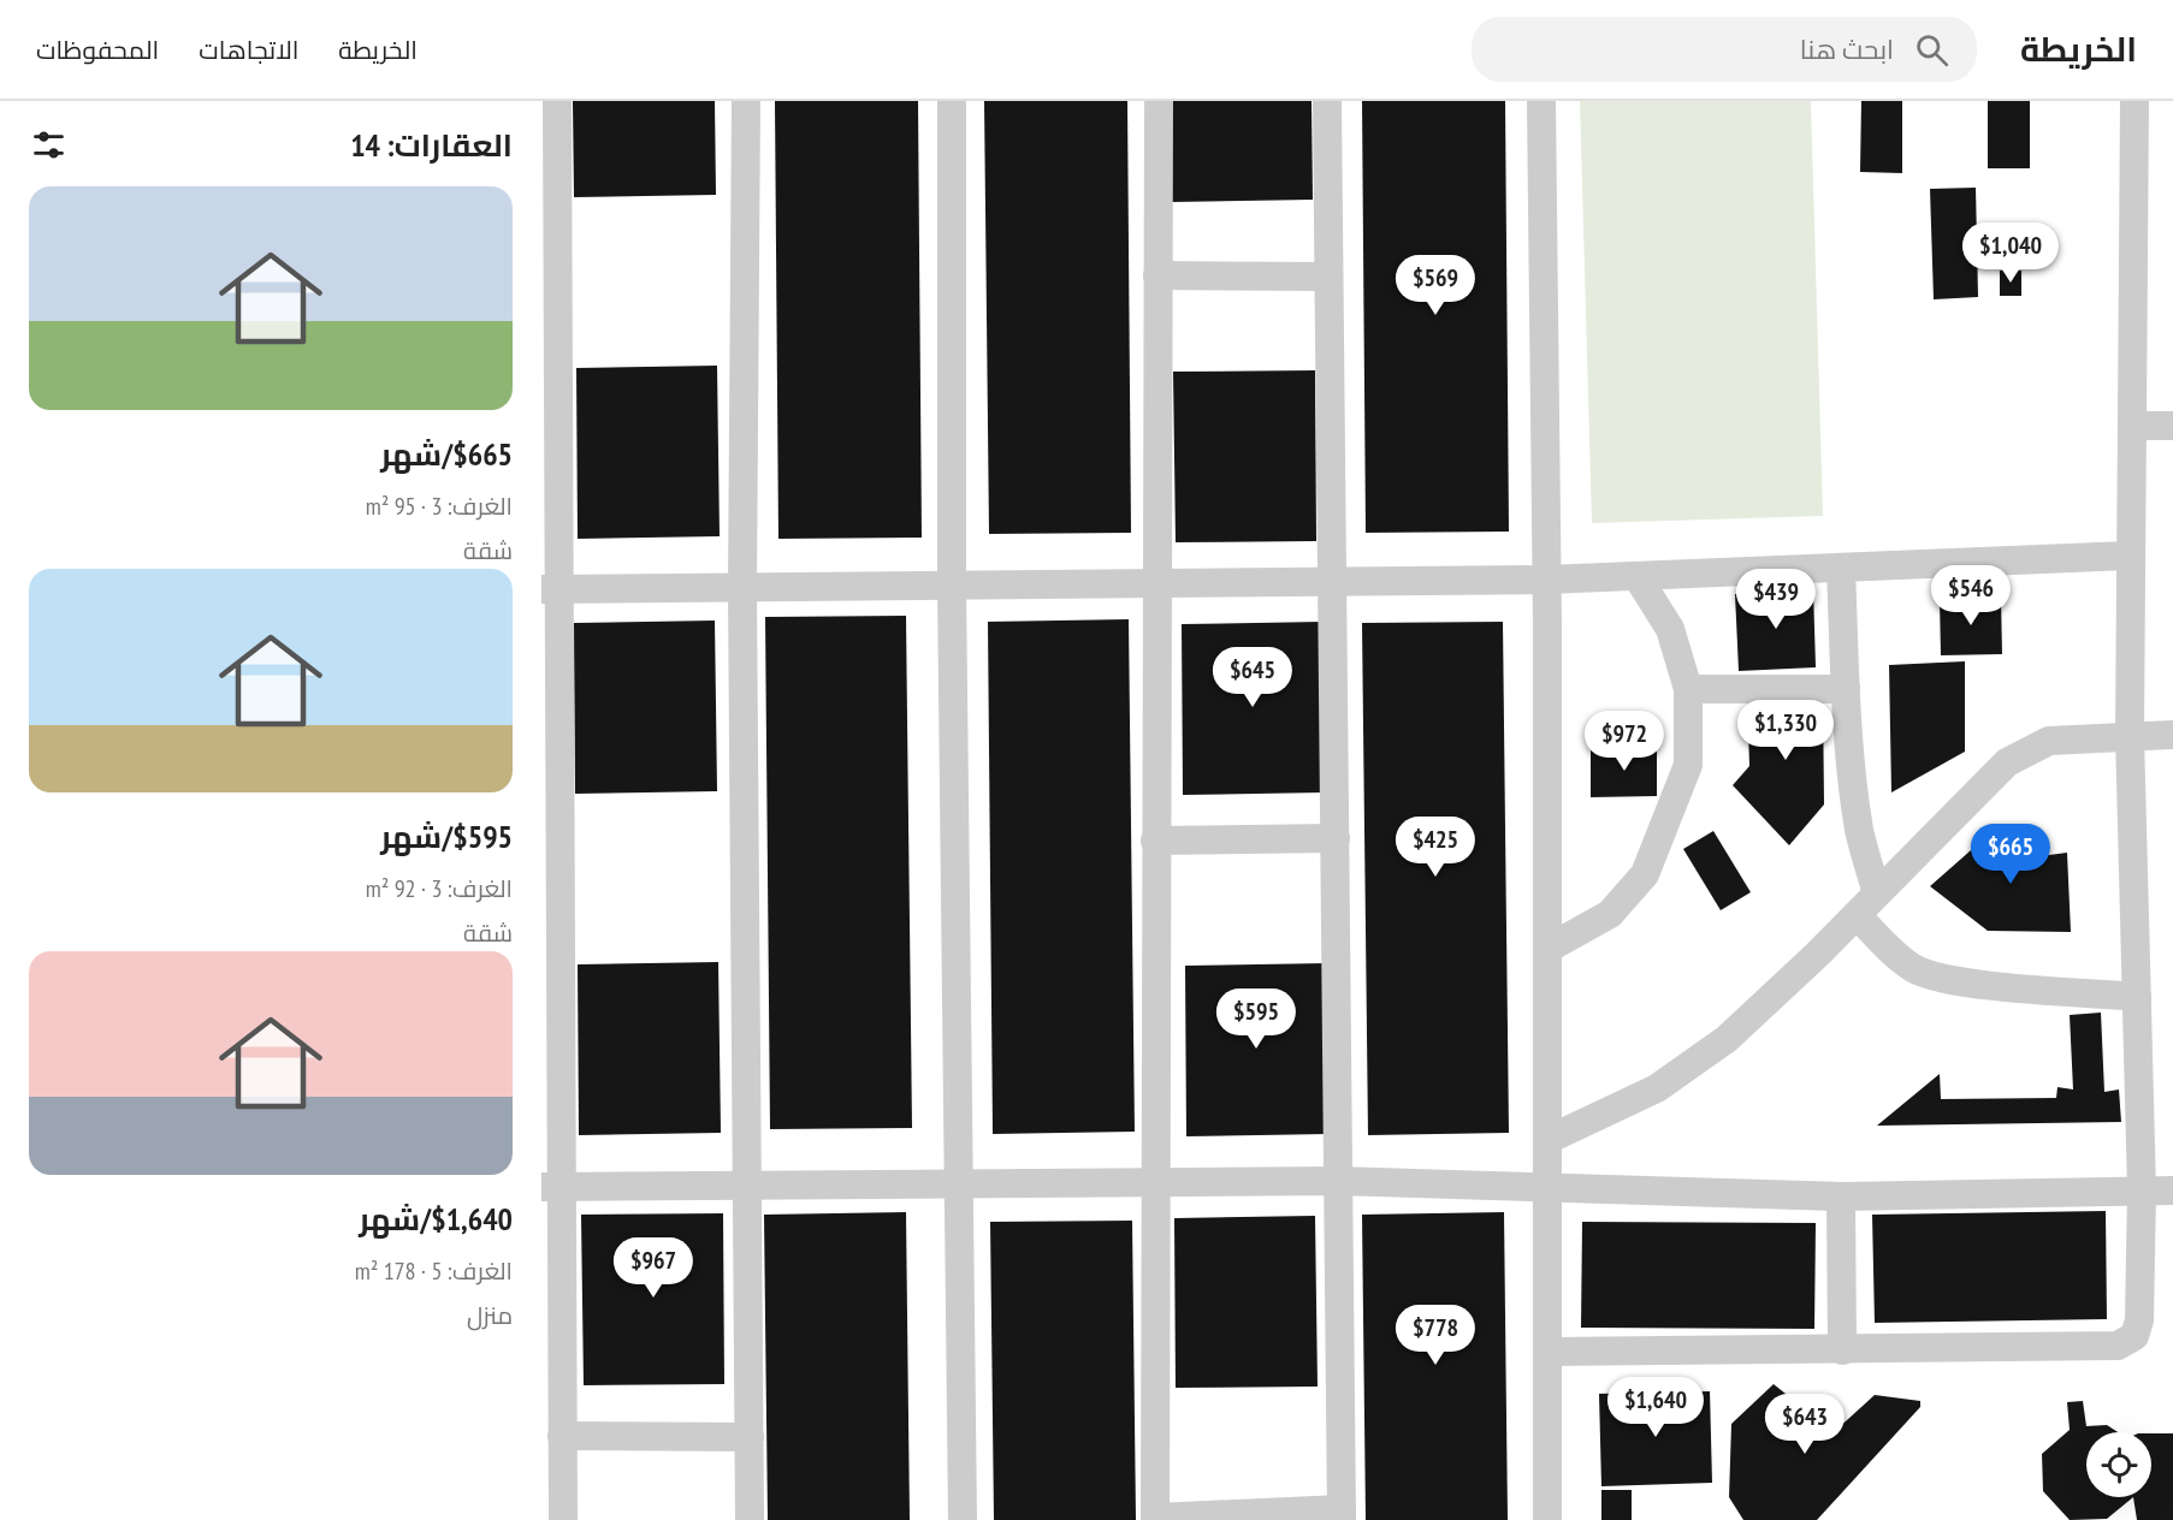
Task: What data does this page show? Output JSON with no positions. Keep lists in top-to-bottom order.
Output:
{
  "page": {
    "header": "الخريطة",
    "search": "ابحث هنا",
    "nav": ["الخريطة", "الاتجاهات", "المحفوظات"],
    "heading": "العقارات: 14",
    "list": [
      {
        "name": "$665/شهر",
        "note": "الغرف: 3 · 95 m² · شقة"
      },
      {
        "name": "$595/شهر",
        "note": "الغرف: 3 · 92 m² · شقة"
      },
      {
        "name": "$1,640/شهر",
        "note": "الغرف: 5 · 178 m² · منزل"
      }
    ],
    "price": [
      "$1,040",
      "$569",
      "$546",
      "$439",
      "$645",
      "$1,330",
      "$972",
      "$425",
      "$665",
      "$595",
      "$967",
      "$778",
      "$1,640",
      "$643"
    ]
  }
}
